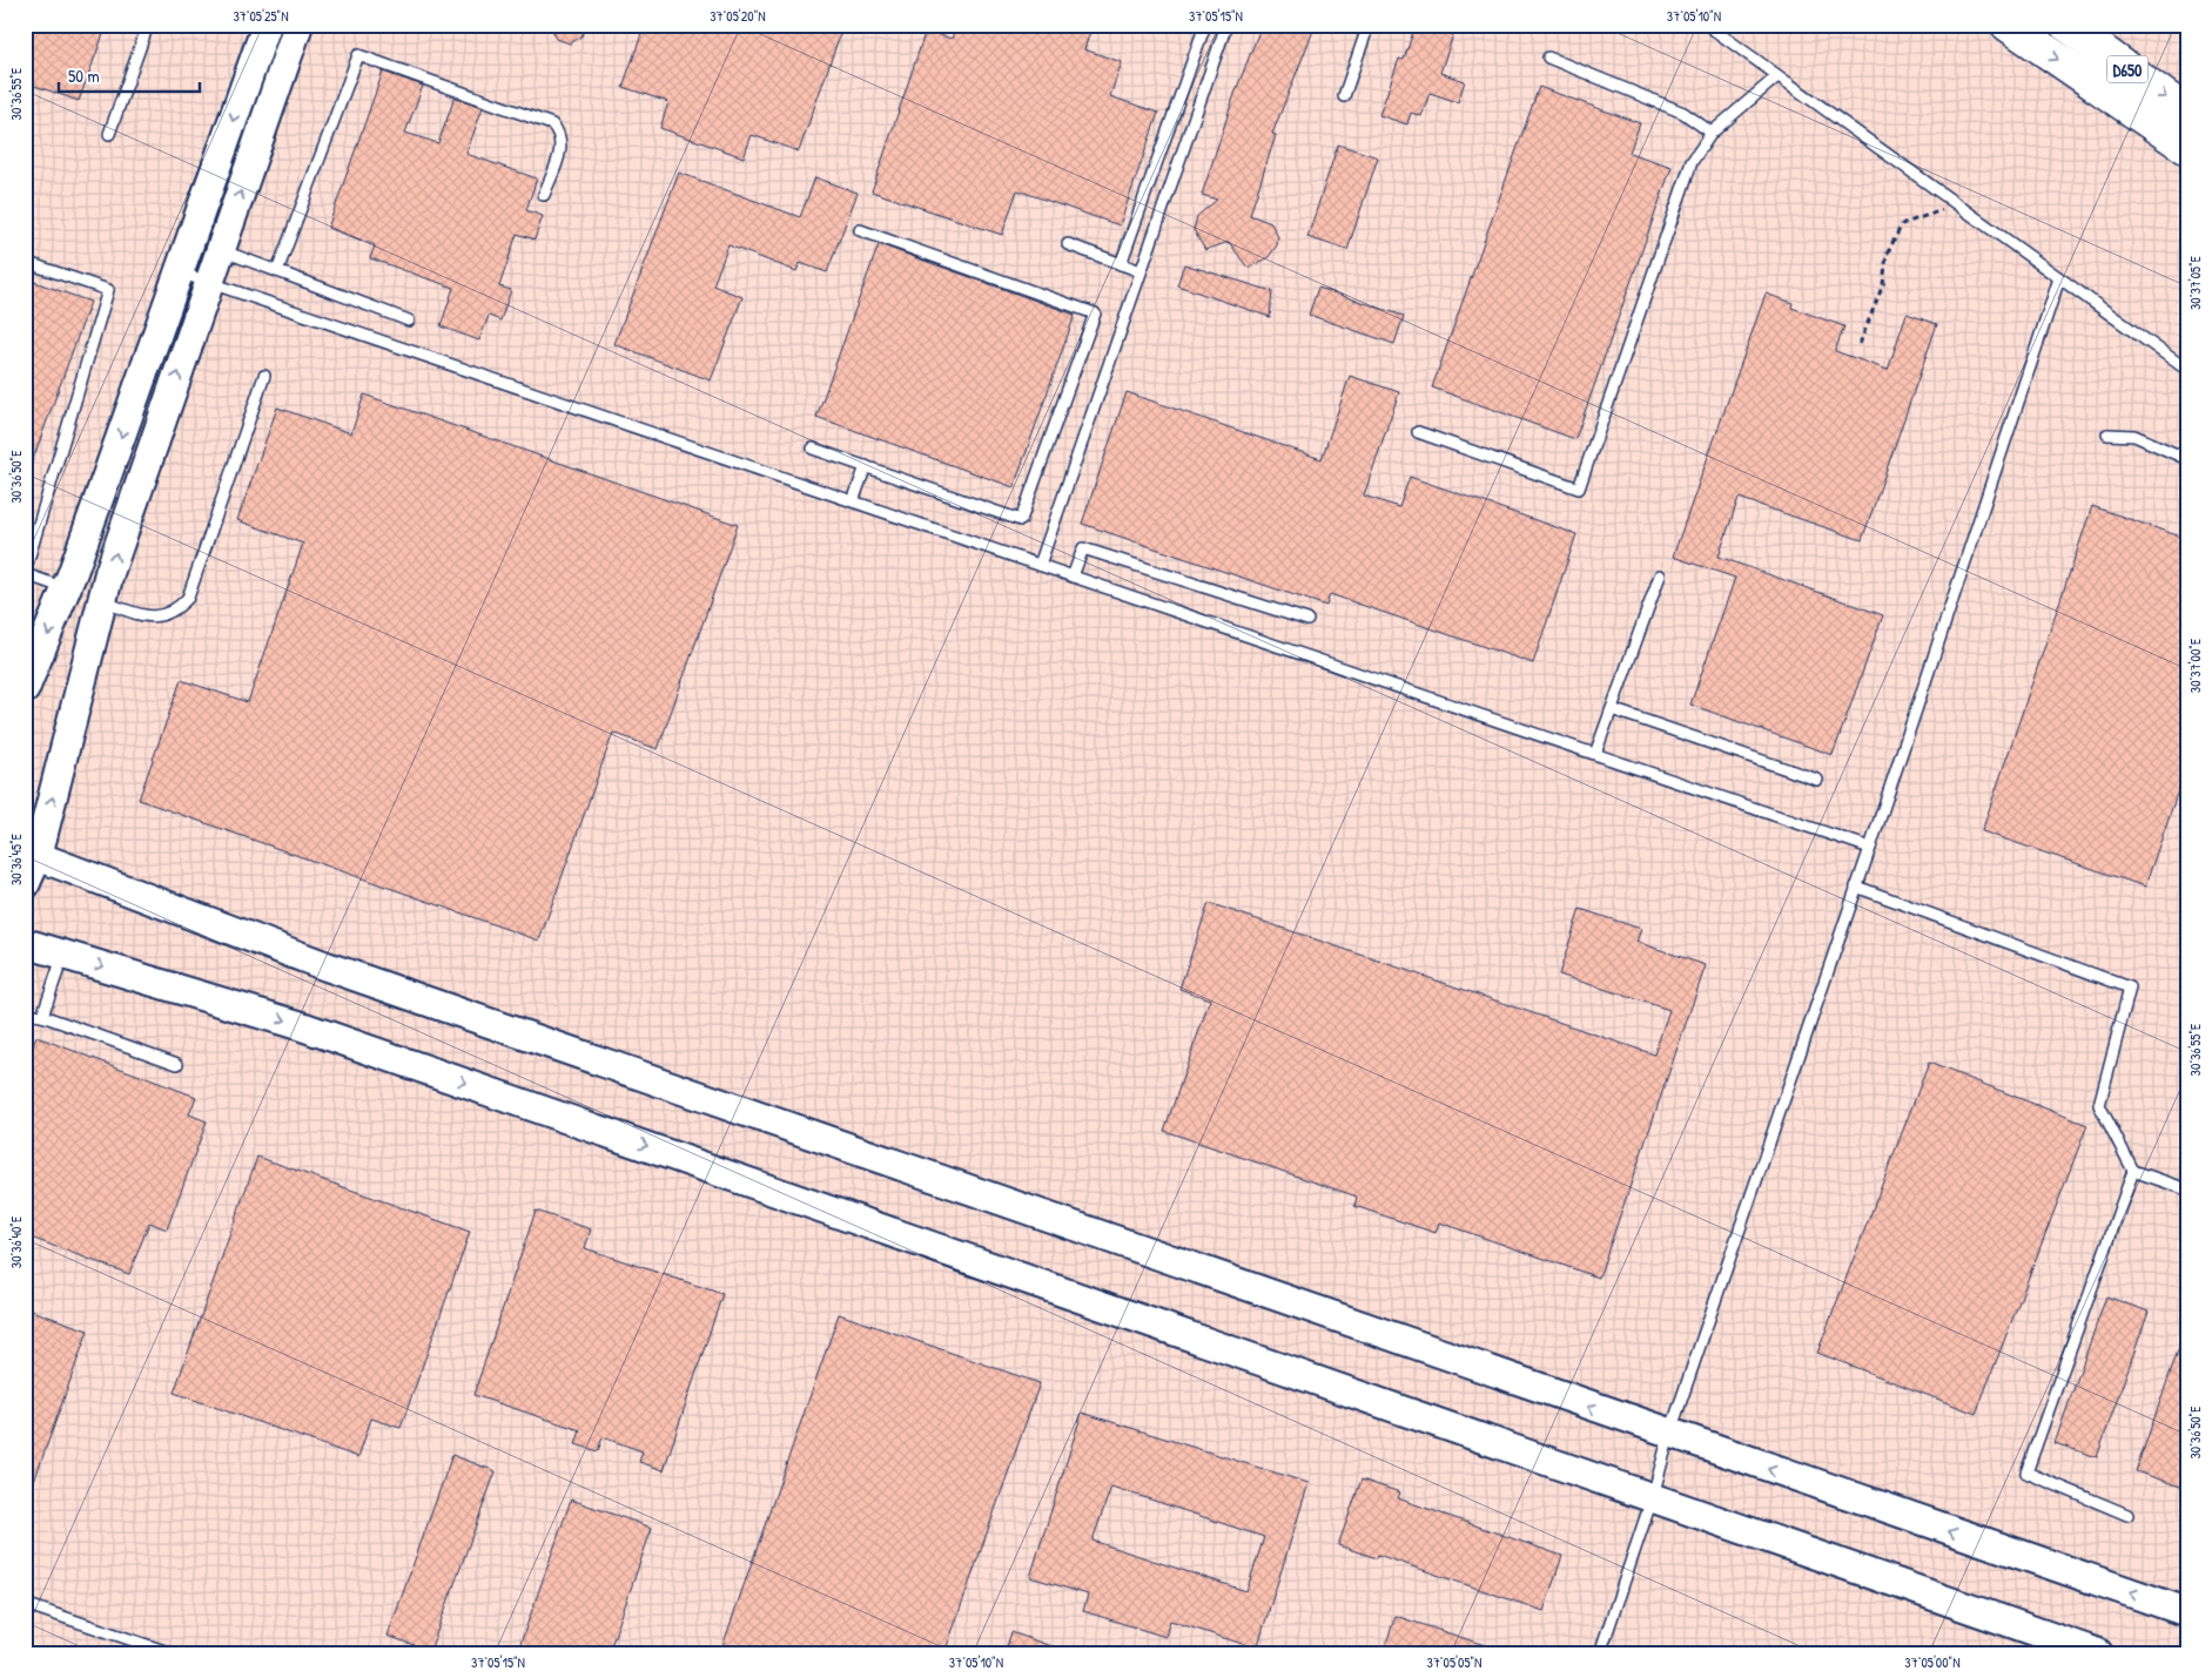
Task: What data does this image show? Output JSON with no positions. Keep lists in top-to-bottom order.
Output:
{
  "streets": {
    "highway": ["D650"]
  },
  "scale_bar": "50 m",
  "coordinates": [
    "37°05'25\"N",
    "37°05'20\"N",
    "37°05'15\"N",
    "37°05'10\"N",
    "30°36'55\"E",
    "30°37'05\"E",
    "30°36'50\"E",
    "30°37'00\"E",
    "30°36'45\"E",
    "30°36'40\"E",
    "37°05'05\"N",
    "37°05'00\"N"
  ]
}
